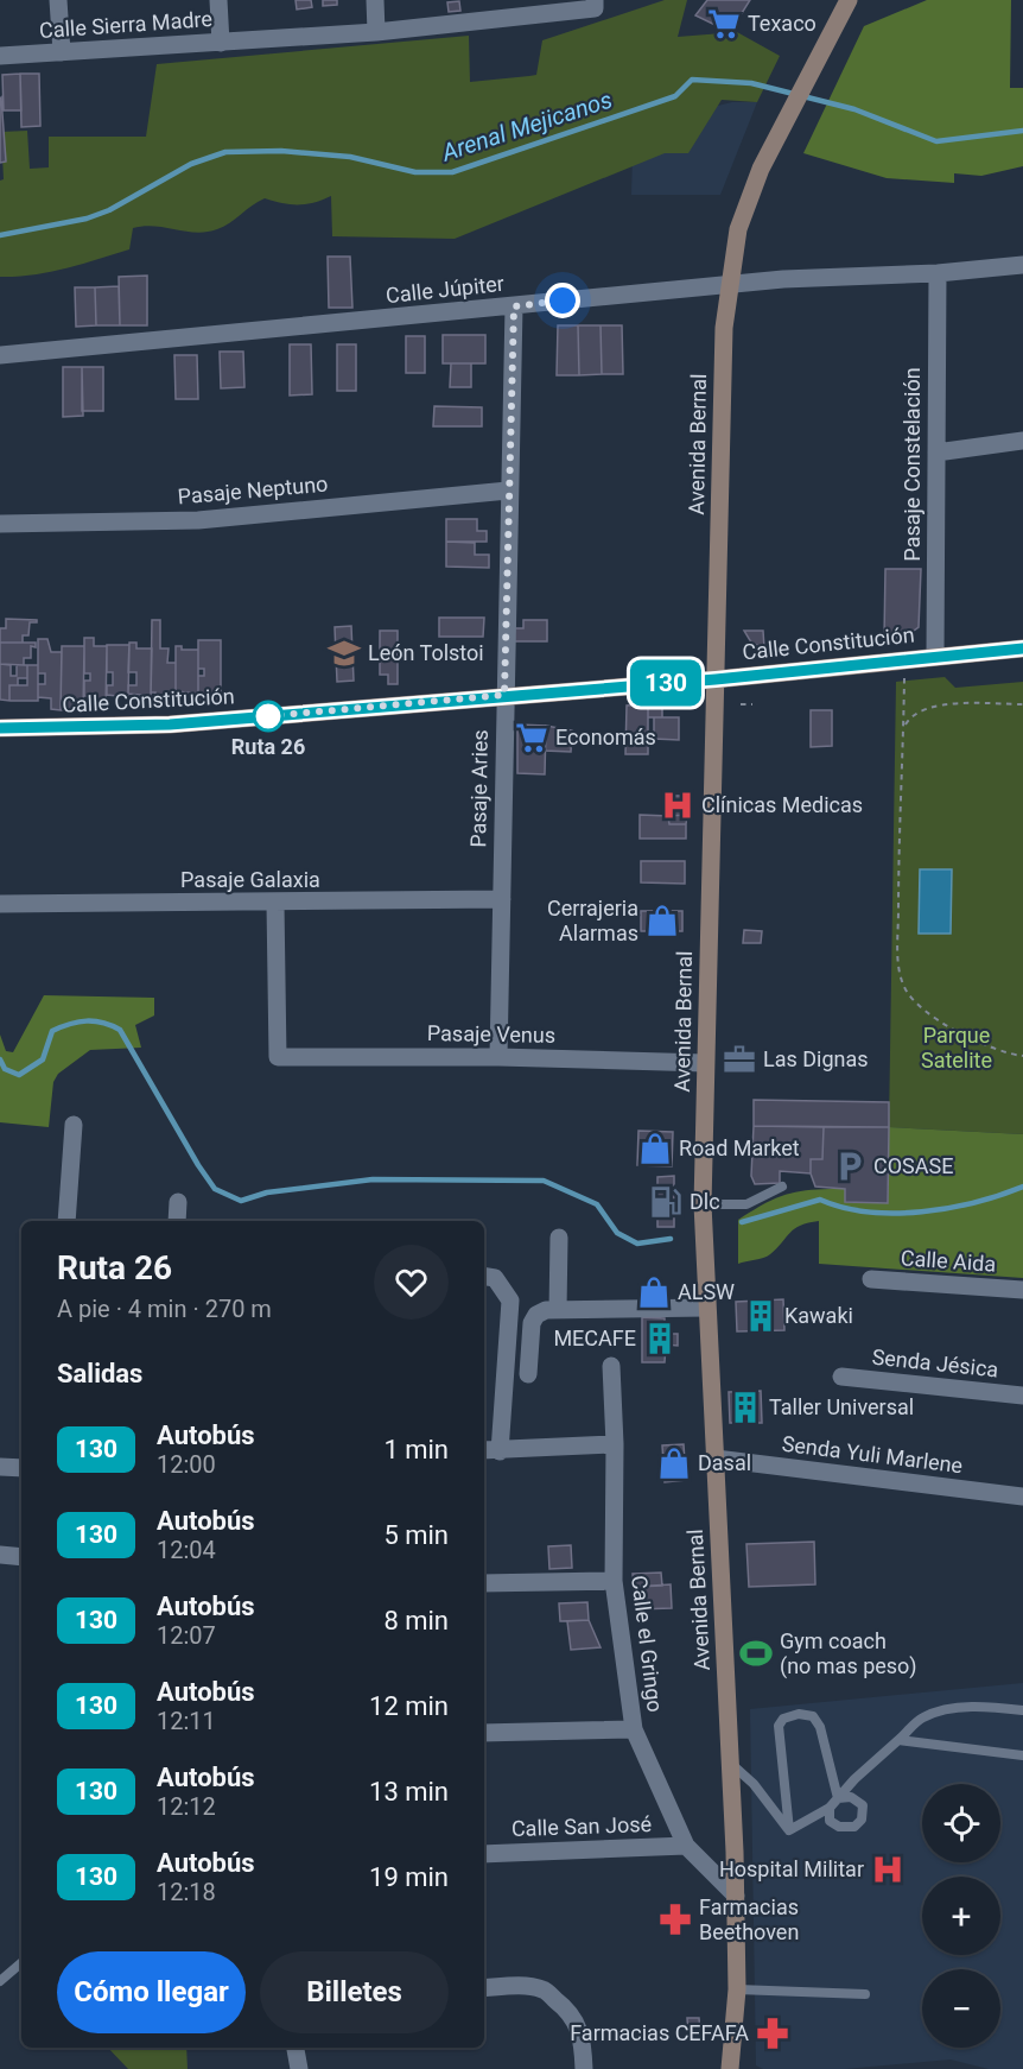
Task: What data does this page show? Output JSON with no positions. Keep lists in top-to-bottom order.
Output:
{
  "streets": {
    "main road": ["Avenida Bernal", "Calle Constitución"],
    "street": [
      "Calle Sierra Madre",
      "Calle Júpiter",
      "Pasaje Constelación",
      "Pasaje Neptuno",
      "Pasaje Aries",
      "Pasaje Galaxia",
      "Pasaje Venus",
      "Calle Aida",
      "Senda Jésica",
      "Senda Yuli Marlene",
      "Calle el Gringo",
      "Calle San José"
    ]
  },
  "crossings": [
    ["Calle Júpiter", "Avenida Bernal"],
    ["Calle Júpiter", "Pasaje Constelación"],
    ["Calle Júpiter", "Pasaje Aries"],
    ["Avenida Bernal", "Calle Constitución"],
    ["Avenida Bernal", "Pasaje Venus"],
    ["Avenida Bernal", "Senda Yuli Marlene"],
    ["Avenida Bernal", "Calle el Gringo"],
    ["Pasaje Constelación", "Calle Constitución"],
    ["Pasaje Neptuno", "Pasaje Aries"],
    ["Calle Constitución", "Pasaje Aries"],
    ["Pasaje Aries", "Pasaje Galaxia"],
    ["Pasaje Aries", "Pasaje Venus"],
    ["Pasaje Galaxia", "Pasaje Venus"],
    ["Calle el Gringo", "Calle San José"]
  ],
  "water": ["Arenal Mejicanos"],
  "parks": ["Parque Satelite"],
  "places": {
    "supermarket": ["Texaco", "Economás"],
    "school or university": ["León Tolstoi"],
    "other": ["Ruta 26"],
    "hospital": ["Clínicas Medicas", "Hospital Militar"],
    "shop": [
      "Cerrajeria Alarmas",
      "Road Market",
      "ALSW",
      "Dasal"
    ],
    "office": ["Las Dignas"],
    "parking": ["COSASE"],
    "fuel station": ["Dlc"],
    "building": ["Kawaki", "MECAFE", "Taller Universal"],
    "sports": ["Gym coach (no mas peso)"],
    "pharmacy": ["Farmacias Beethoven", "Farmacias CEFAFA"]
  },
  "lines": ["bus line 130"],
  "page": {
    "on_map": "130",
    "heading": [
      ["Ruta 26", "A pie · 4 min · 270 m"],
      "Salidas"
    ],
    "list": [
      {
        "mark": "130",
        "name": "Autobús",
        "note": "12:00",
        "value": "1 min"
      },
      {
        "mark": "130",
        "name": "Autobús",
        "note": "12:04",
        "value": "5 min"
      },
      {
        "mark": "130",
        "name": "Autobús",
        "note": "12:07",
        "value": "8 min"
      },
      {
        "mark": "130",
        "name": "Autobús",
        "note": "12:11",
        "value": "12 min"
      },
      {
        "mark": "130",
        "name": "Autobús",
        "note": "12:12",
        "value": "13 min"
      },
      {
        "mark": "130",
        "name": "Autobús",
        "note": "12:18",
        "value": "19 min"
      }
    ],
    "map_buttons": ["+", "−"],
    "buttons": ["Cómo llegar", "Billetes"]
  }
}
